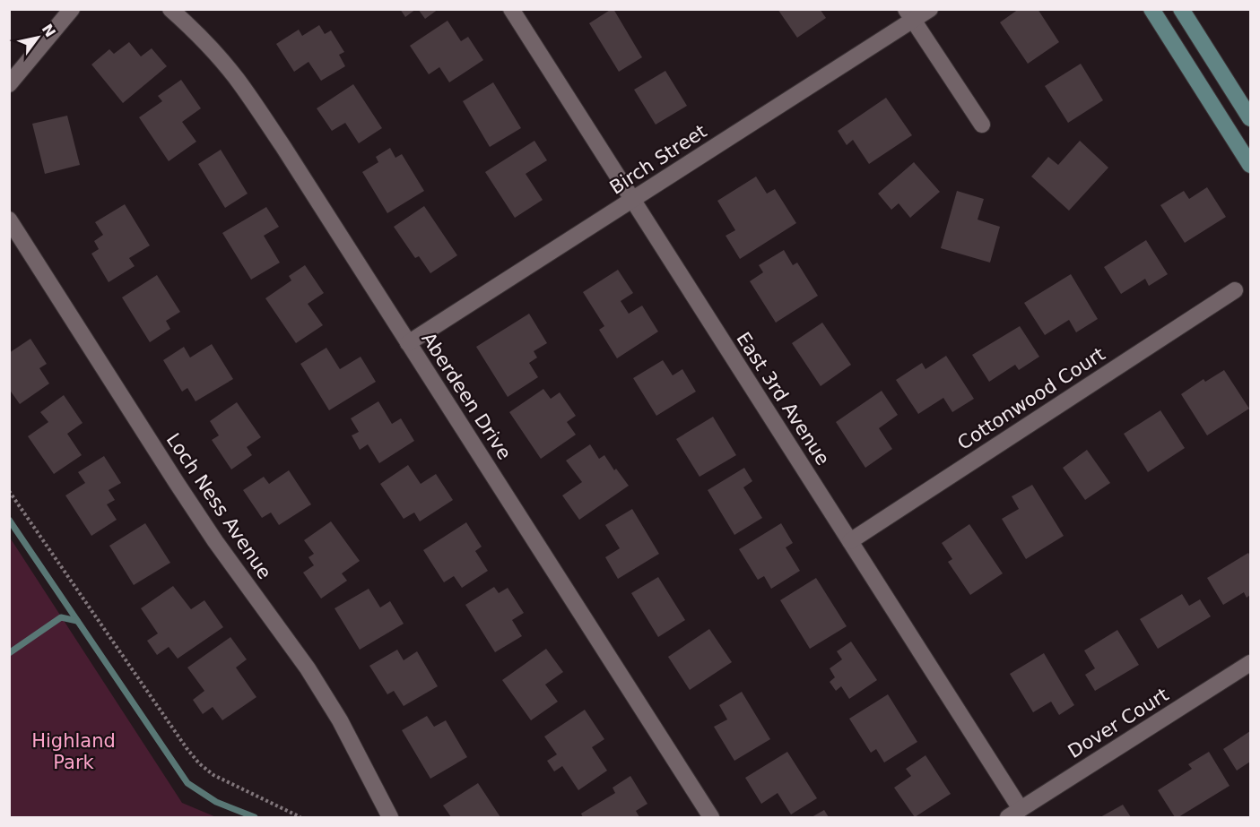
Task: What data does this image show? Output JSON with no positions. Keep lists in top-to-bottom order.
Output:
{
  "streets": {
    "street": [
      "Birch Street",
      "Aberdeen Drive",
      "East 3rd Avenue",
      "Cottonwood Court",
      "Loch Ness Avenue",
      "Dover Court"
    ]
  },
  "crossings": [
    ["Birch Street", "Aberdeen Drive"],
    ["Birch Street", "East 3rd Avenue"],
    ["East 3rd Avenue", "Cottonwood Court"],
    ["East 3rd Avenue", "Dover Court"]
  ],
  "parks": ["Highland Park"],
  "north": "top right"
}
